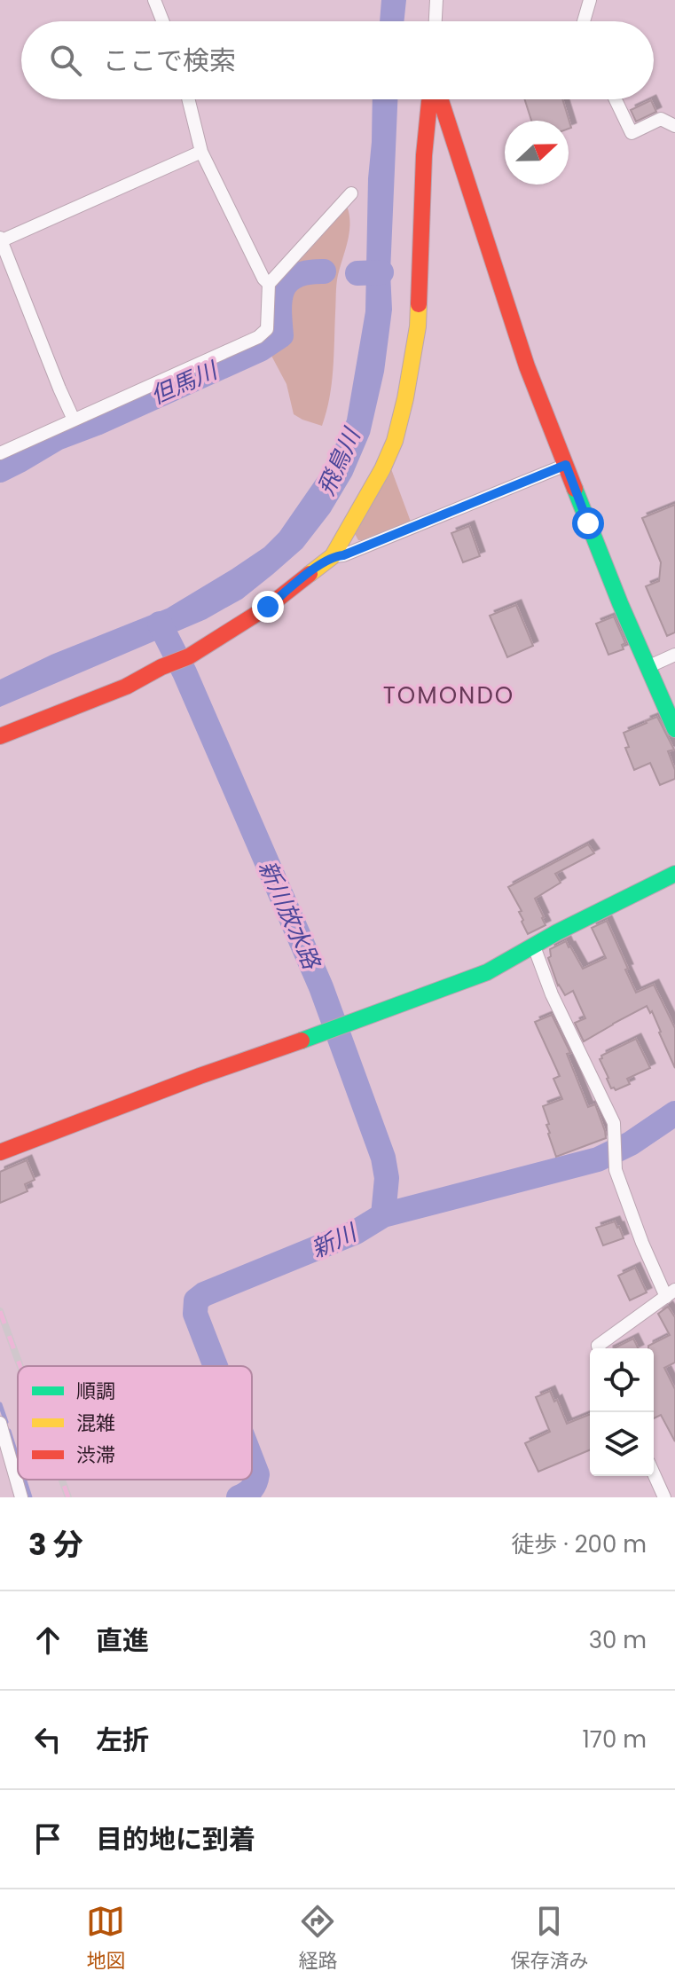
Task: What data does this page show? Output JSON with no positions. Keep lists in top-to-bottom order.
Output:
{
  "districts": ["TOMONDO"],
  "water": [
    "但馬川",
    "飛鳥川",
    "新川放水路",
    "新川"
  ],
  "legend": ["順調", "混雑", "渋滞"],
  "north": "right",
  "page": {
    "search": "ここで検索",
    "heading": ["3 分", "徒歩 · 200 m"],
    "list": [
      ["直進", "30 m"],
      ["左折", "170 m"],
      "目的地に到着"
    ],
    "nav": ["地図", "経路", "保存済み"]
  }
}
